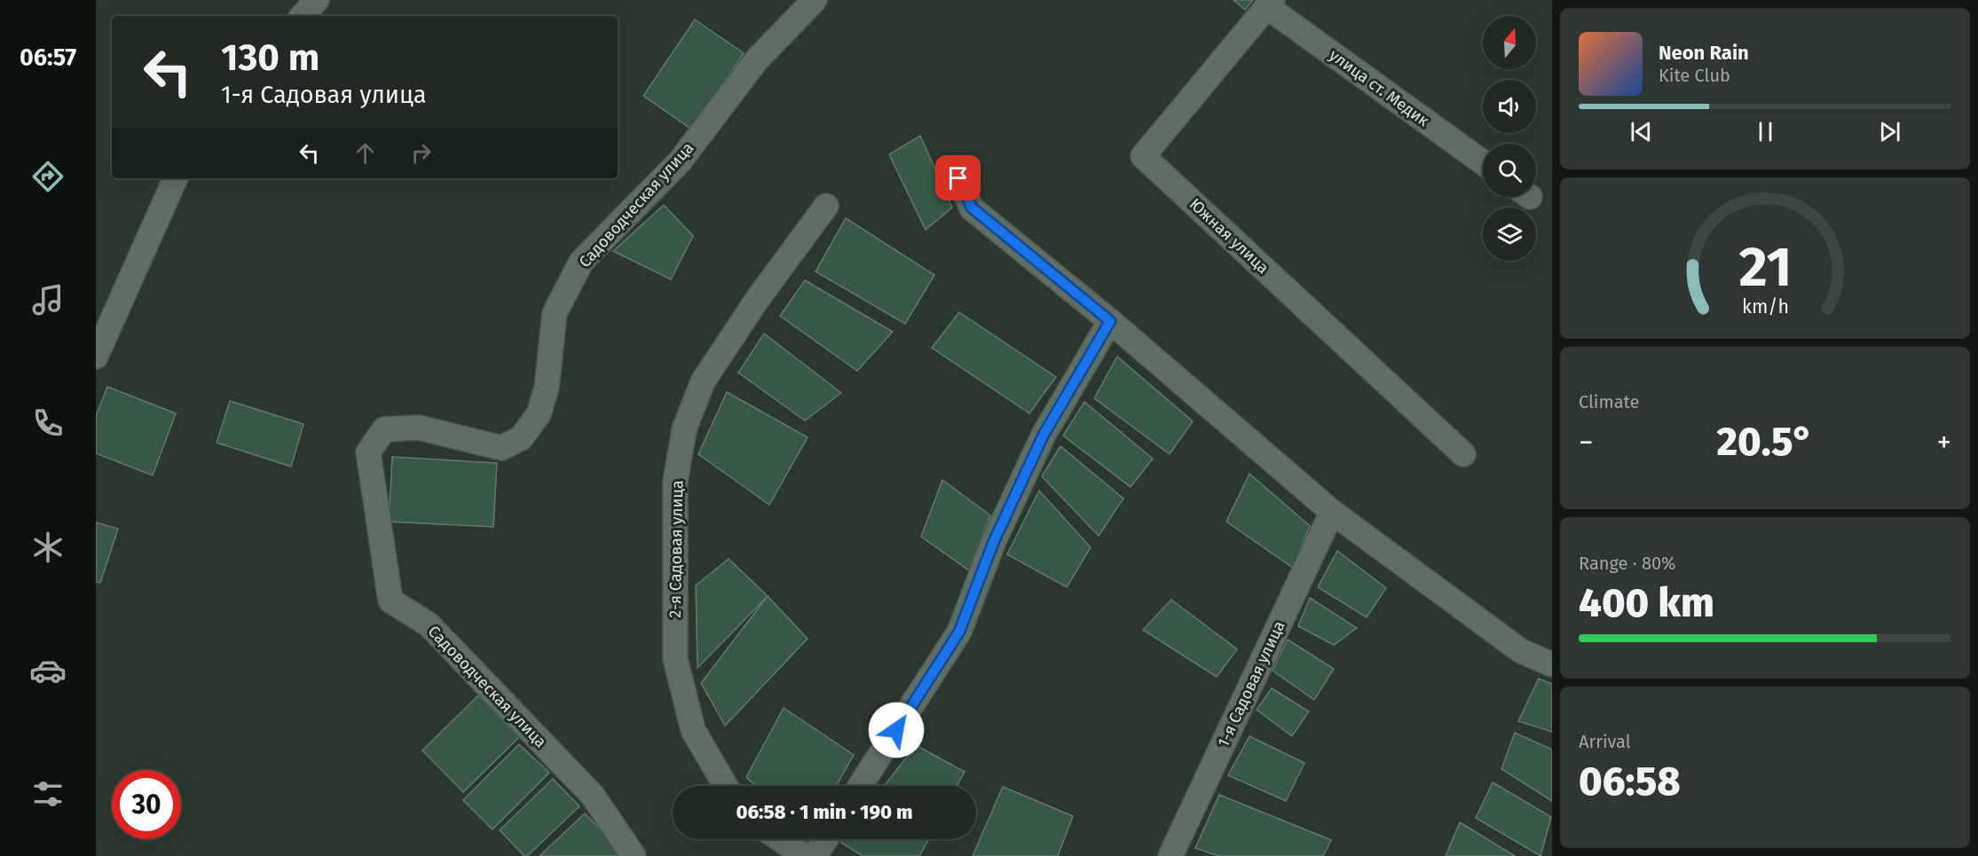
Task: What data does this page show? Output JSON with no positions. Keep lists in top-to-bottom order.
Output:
{
  "streets": {
    "street": [
      "улица ст. Медик",
      "Садоводческая улица",
      "Южная улица",
      "2-я Садовая улица",
      "1-я Садовая улица"
    ]
  },
  "crossings": [
    ["улица ст. Медик", "Южная улица"]
  ],
  "north": "top",
  "page": {
    "tabs": "06:57",
    "turn": ["130 m", "1-я Садовая улица"],
    "song": ["Neon Rain", "Kite Club"],
    "tile": [
      "Climate",
      ["Range · 80%", "400 km"],
      ["Arrival", "06:58"]
    ],
    "heat": ["−", "20.5°", "+"],
    "limit": "30",
    "trip": "06:58 · 1 min · 190 m",
    "gauge": ["21", "km/h"]
  }
}
